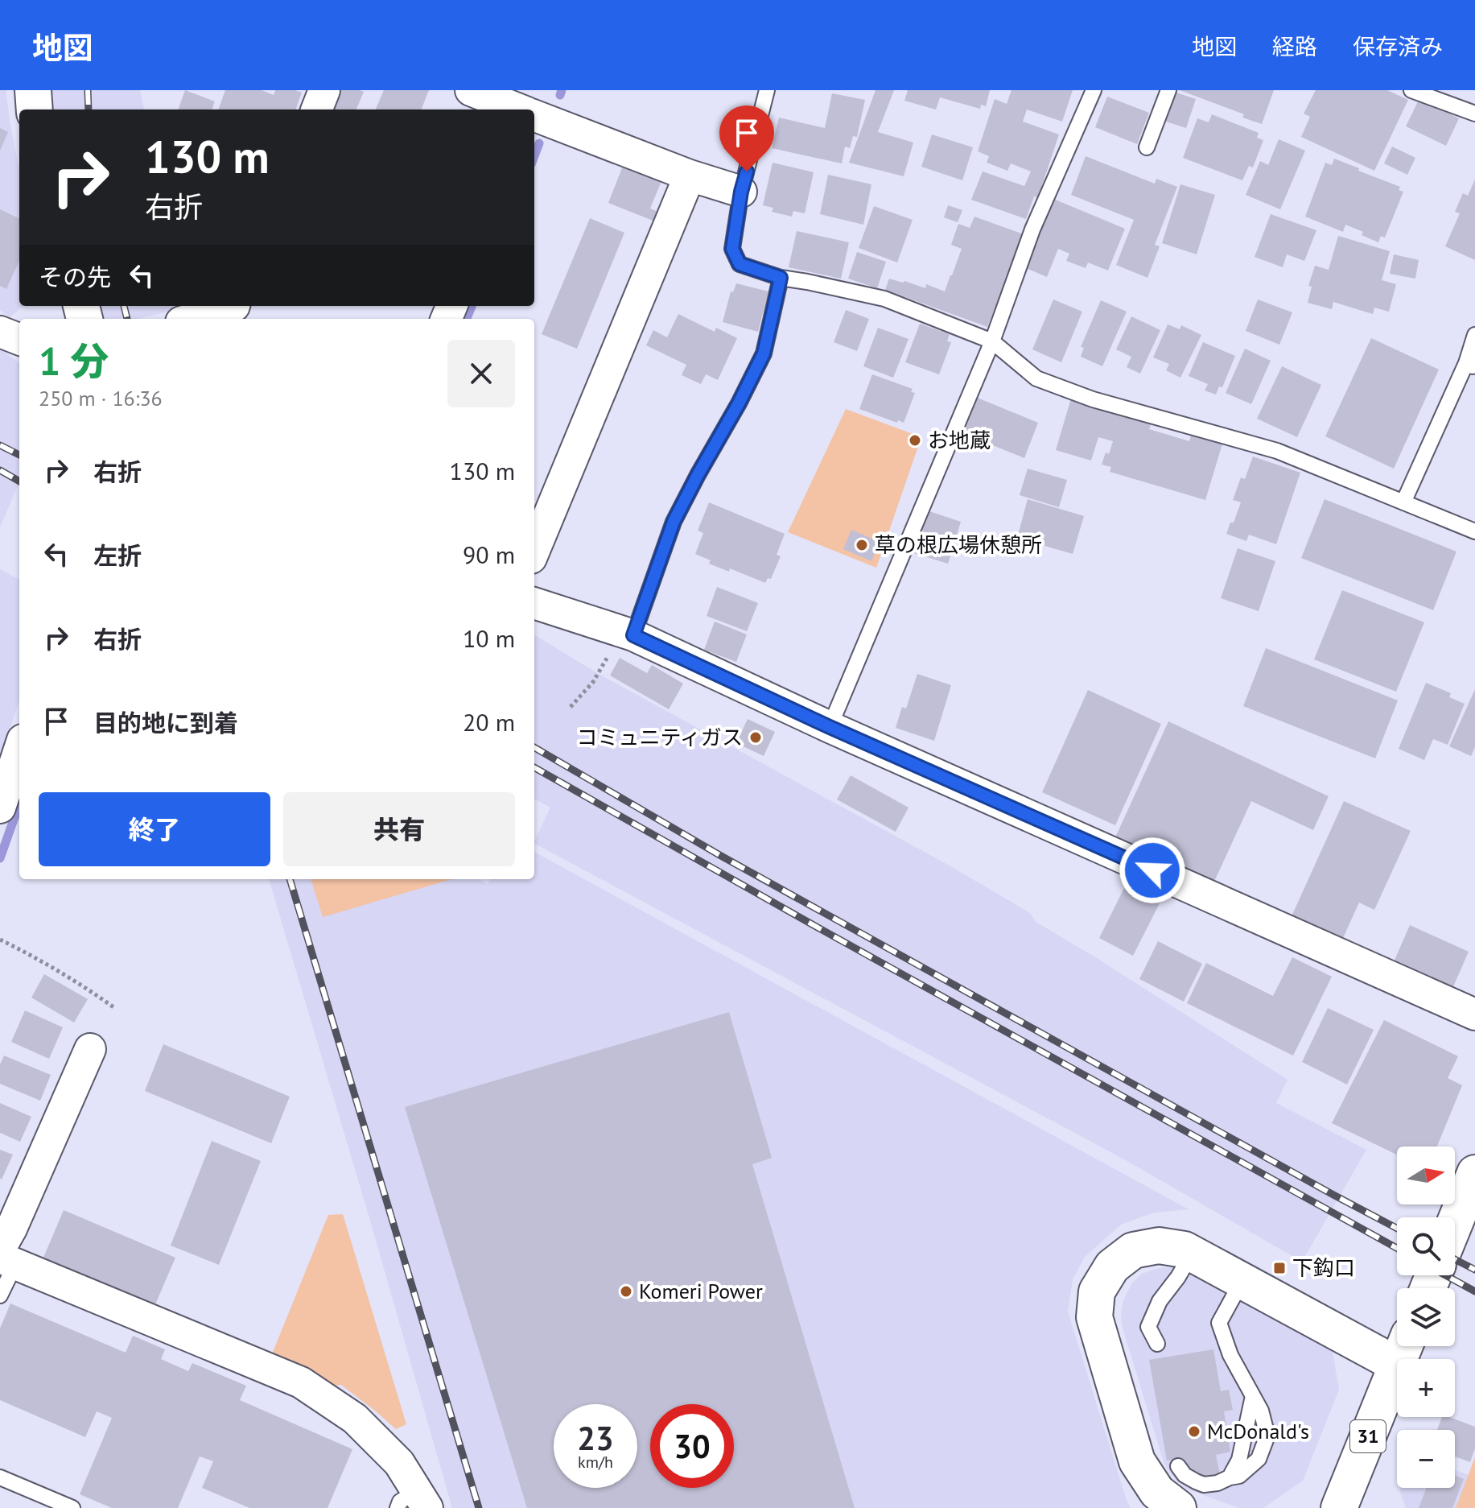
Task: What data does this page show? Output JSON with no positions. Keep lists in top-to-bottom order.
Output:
{
  "streets": {
    "street": ["31"]
  },
  "places": {
    "other": [
      "お地蔵",
      "草の根広場休憩所",
      "コミュニティガス",
      "Komeri Power",
      "McDonald's"
    ],
    "transit": ["下鈎口"]
  },
  "north": "right",
  "page": {
    "header": "地図",
    "nav": ["地図", "経路", "保存済み"],
    "turn": ["130 m", "右折"],
    "then": "その先",
    "heading": ["1 分", "250 m · 16:36"],
    "list": [
      {
        "name": "右折",
        "value": "130 m"
      },
      {
        "name": "左折",
        "value": "90 m"
      },
      {
        "name": "右折",
        "value": "10 m"
      },
      {
        "name": "目的地に到着",
        "value": "20 m"
      }
    ],
    "buttons": ["終了", "共有"],
    "map_buttons": ["+", "−"],
    "speed": "23 km/h",
    "limit": "30"
  }
}
